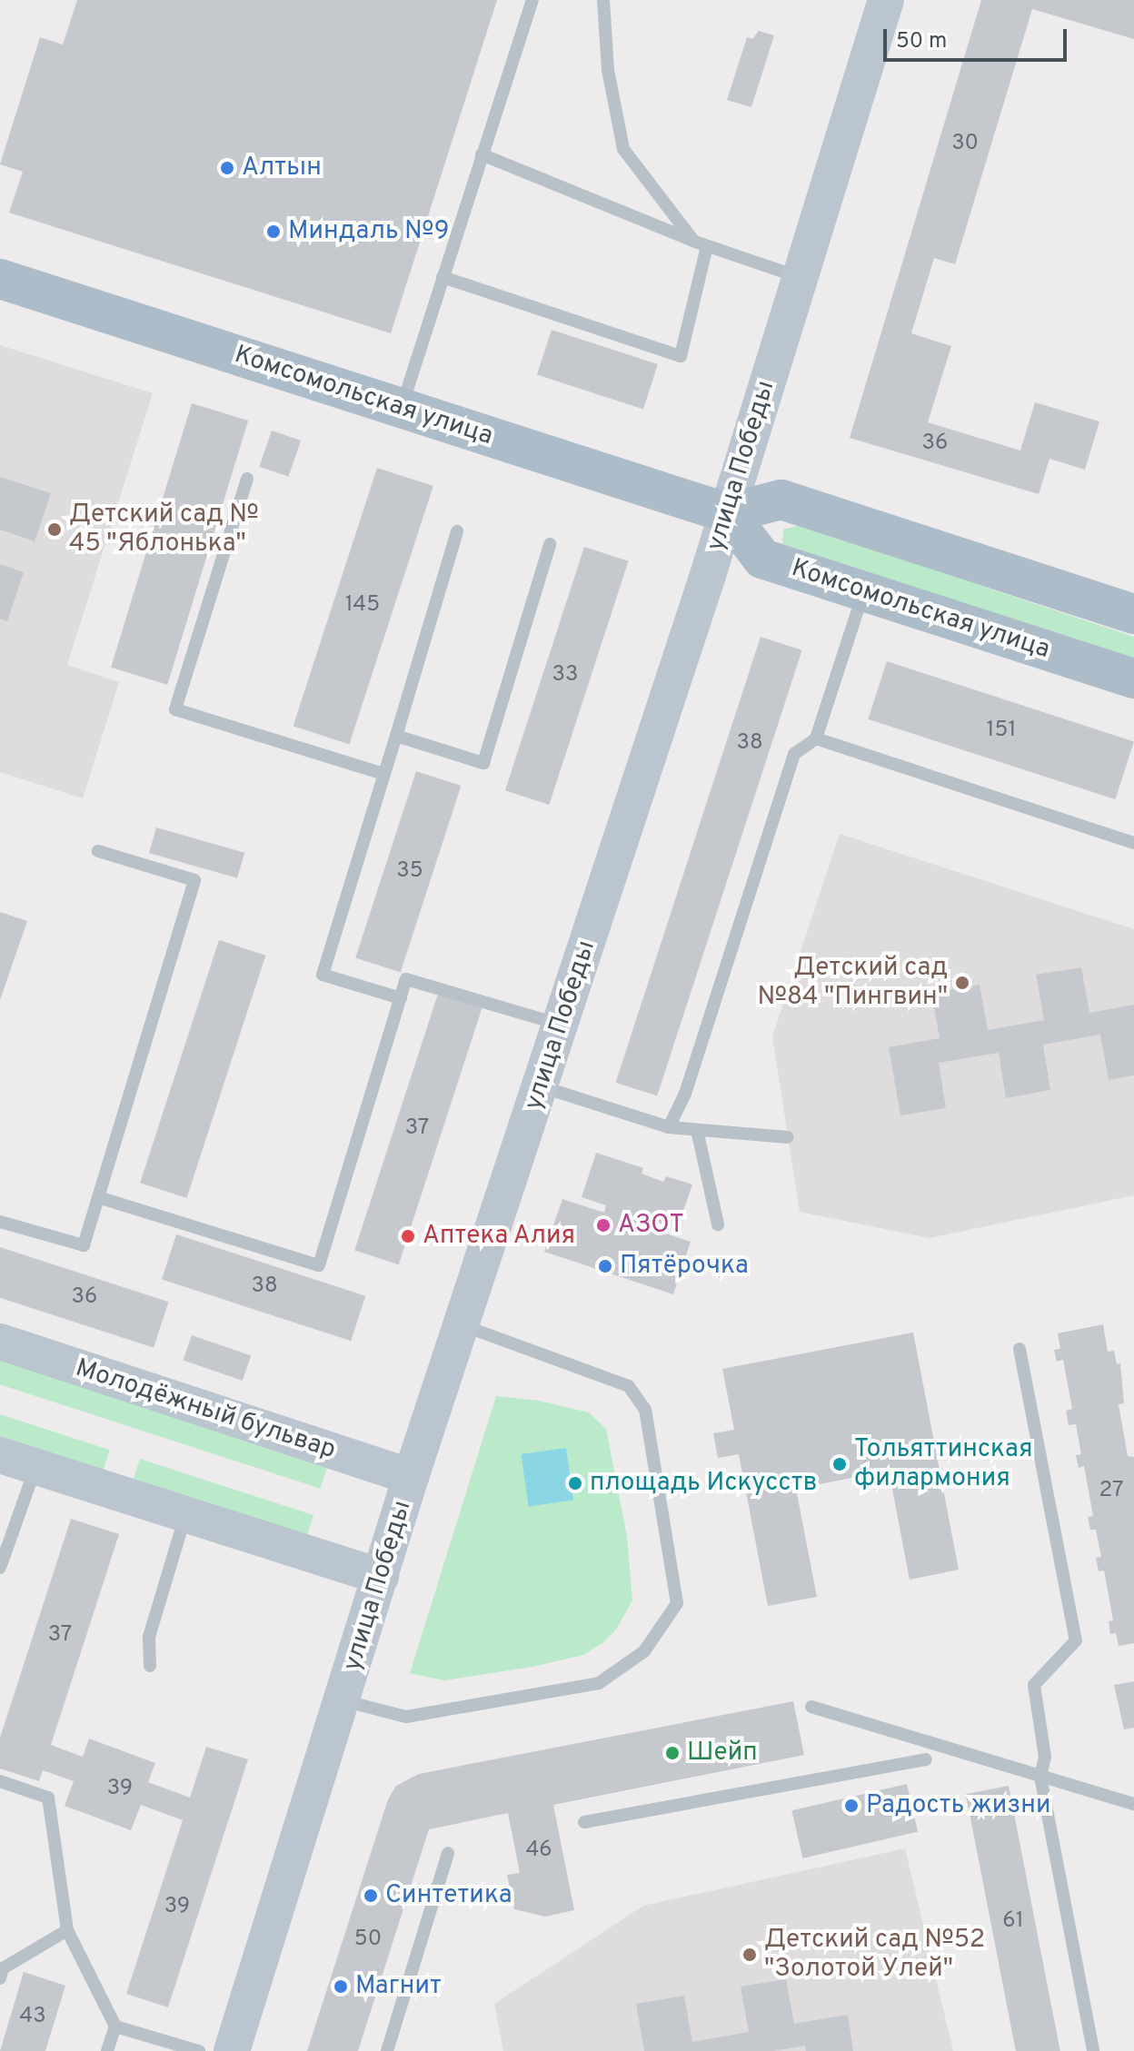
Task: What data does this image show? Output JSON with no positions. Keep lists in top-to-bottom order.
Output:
{
  "streets": {
    "main road": ["Комсомольская улица", "улица Победы", "Молодёжный бульвар"]
  },
  "crossings": [
    ["Комсомольская улица", "улица Победы"],
    ["улица Победы", "Молодёжный бульвар"]
  ],
  "places": [
    "Алтын",
    "Миндаль №9",
    "Детский сад № 45 \"Яблонька\"",
    "Детский сад №84 \"Пингвин\"",
    "АЗОТ",
    "Аптека Алия",
    "Пятёрочка",
    "Тольяттинская филармония",
    "площадь Искусств",
    "Шейп",
    "Радость жизни",
    "Синтетика",
    "Детский сад №52 \"Золотой Улей\"",
    "Магнит"
  ],
  "house_numbers": [
    "30",
    "36",
    "145",
    "33",
    "151",
    "38",
    "35",
    "37",
    "38",
    "36",
    "27",
    "37",
    "39",
    "46",
    "39",
    "61",
    "50",
    "43"
  ],
  "scale_bar": "50 m"
}
